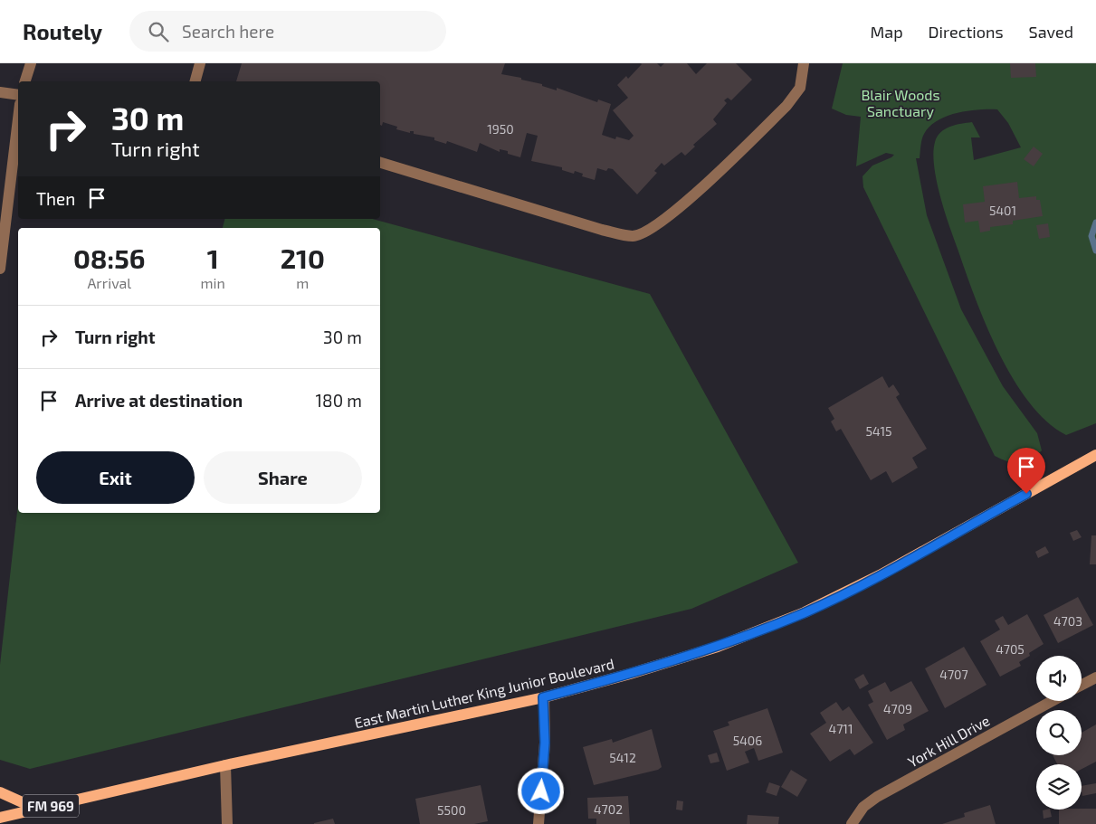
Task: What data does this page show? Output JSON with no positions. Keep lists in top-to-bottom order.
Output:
{
  "streets": {
    "main road": ["East Martin Luther King Junior Boulevard", "FM 969"],
    "street": ["York Hill Drive"]
  },
  "parks": ["Blair Woods Sanctuary"],
  "house_numbers": [
    "1950",
    "5401",
    "5415",
    "4703",
    "4705",
    "4707",
    "4709",
    "4711",
    "5406",
    "5412",
    "4702",
    "5500"
  ],
  "page": {
    "header": "Routely",
    "search": "Search here",
    "nav": ["Map", "Directions", "Saved"],
    "turn": ["30 m", "Turn right"],
    "then": "Then",
    "eta": [
      "08:56",
      "Arrival",
      "1",
      "min",
      "210",
      "m"
    ],
    "list": [
      {
        "name": "Turn right",
        "value": "30 m"
      },
      {
        "name": "Arrive at destination",
        "value": "180 m"
      }
    ],
    "buttons": ["Exit", "Share"]
  }
}
